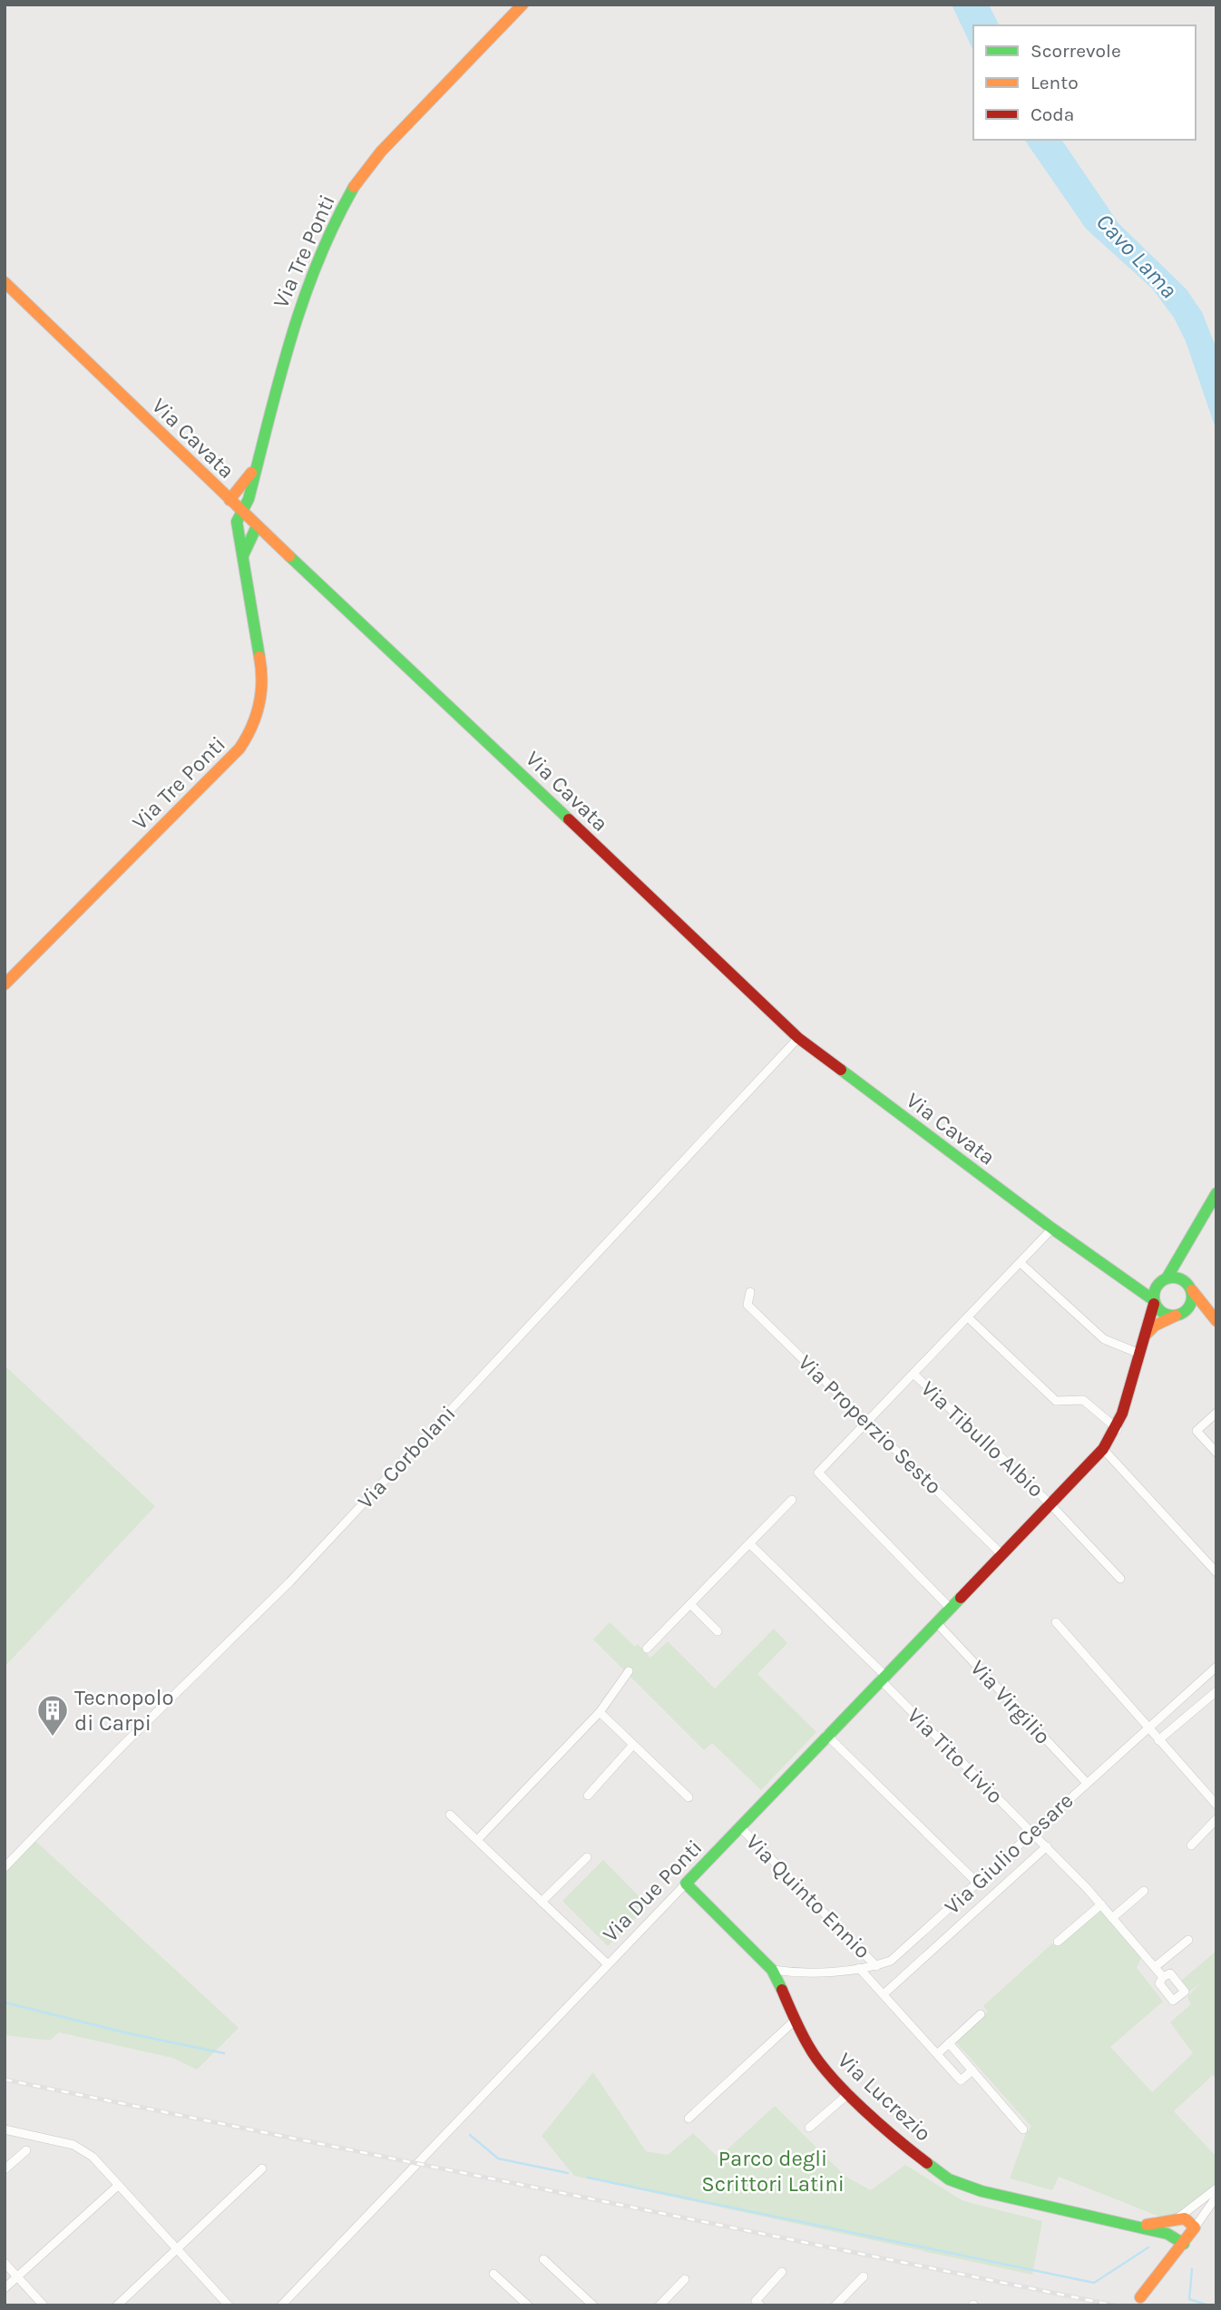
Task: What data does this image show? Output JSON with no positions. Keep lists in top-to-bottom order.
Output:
{
  "streets": {
    "street": [
      "Via Tre Ponti",
      "Via Cavata",
      "Via Properzio Sesto",
      "Via Tibullo Albio",
      "Via Corbolani",
      "Via Virgilio",
      "Via Tito Livio",
      "Via Giulio Cesare",
      "Via Due Ponti",
      "Via Quinto Ennio",
      "Via Lucrezio"
    ]
  },
  "crossings": [
    ["Via Tre Ponti", "Via Cavata"],
    ["Via Cavata", "Via Corbolani"],
    ["Via Cavata", "Via Due Ponti"],
    ["Via Properzio Sesto", "Via Due Ponti"],
    ["Via Tibullo Albio", "Via Due Ponti"],
    ["Via Virgilio", "Via Giulio Cesare"],
    ["Via Virgilio", "Via Due Ponti"],
    ["Via Tito Livio", "Via Giulio Cesare"],
    ["Via Tito Livio", "Via Due Ponti"],
    ["Via Giulio Cesare", "Via Quinto Ennio"],
    ["Via Giulio Cesare", "Via Lucrezio"],
    ["Via Due Ponti", "Via Quinto Ennio"],
    ["Via Due Ponti", "Via Lucrezio"]
  ],
  "water": ["Cavo Lama"],
  "parks": ["Parco degli Scrittori Latini"],
  "places": {
    "building": ["Tecnopolo di Carpi"]
  },
  "legend": ["Scorrevole", "Lento", "Coda"]
}
